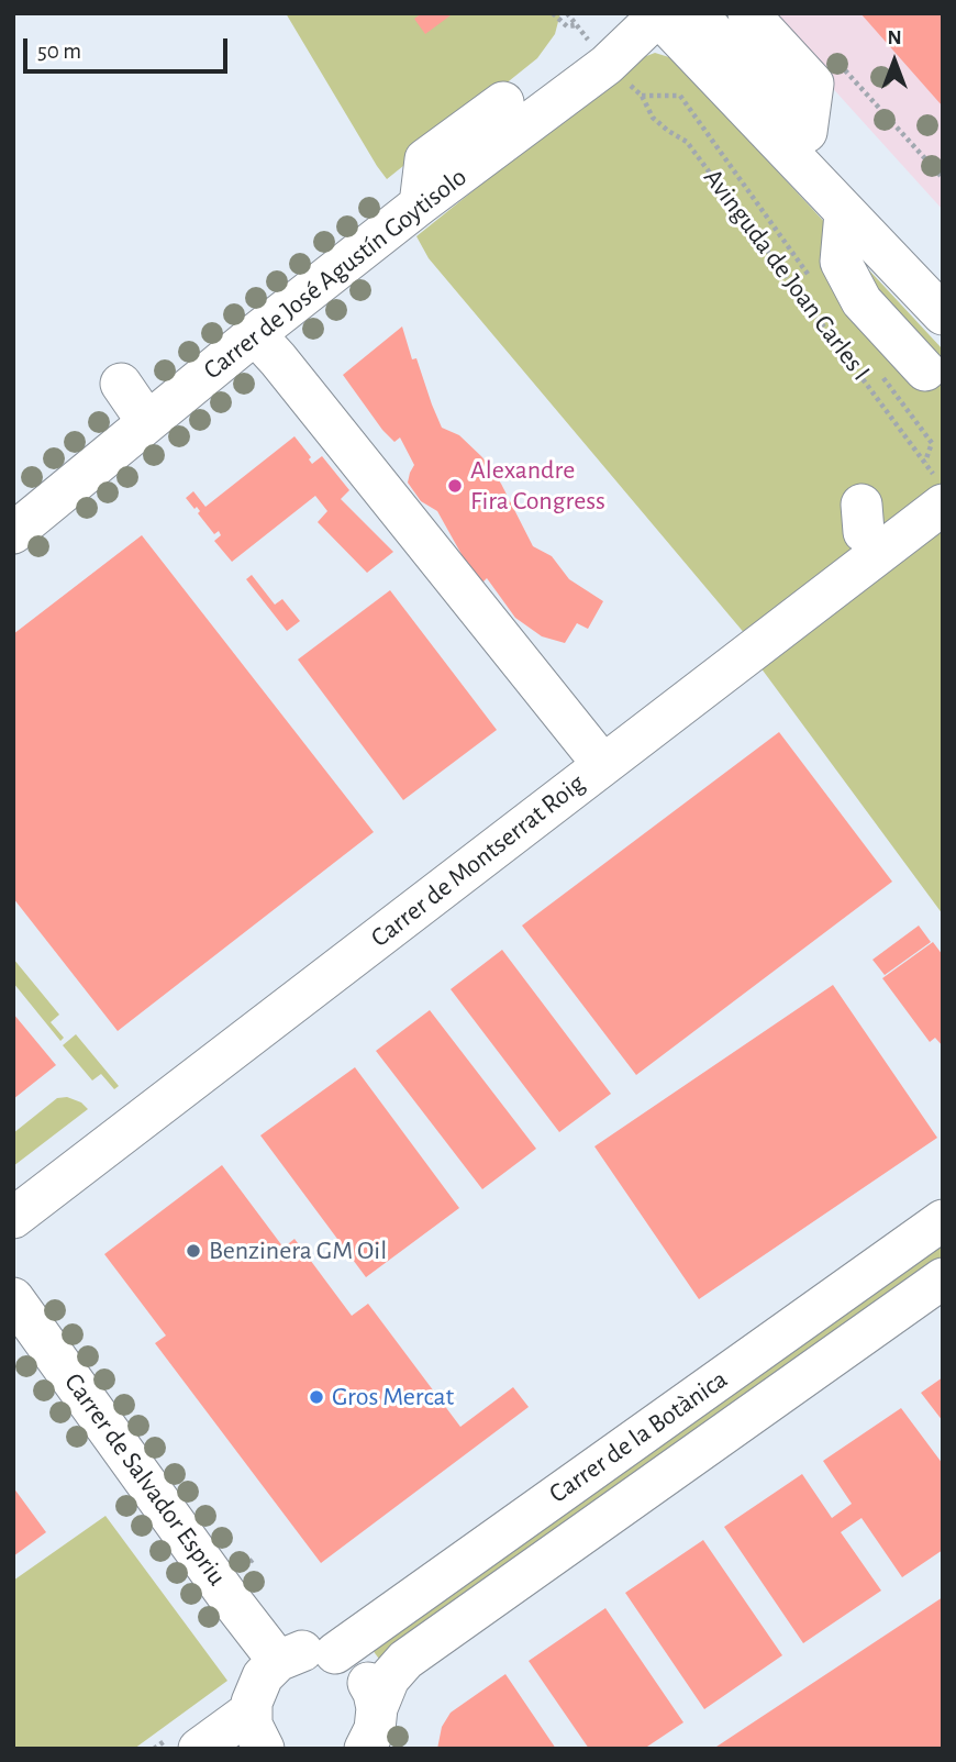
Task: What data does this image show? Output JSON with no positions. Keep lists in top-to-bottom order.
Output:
{
  "streets": {
    "street": [
      "Carrer de José Agustín Goytisolo",
      "Carrer de Montserrat Roig",
      "Carrer de la Botànica",
      "Carrer de Salvador Espriu"
    ],
    "path": ["Avinguda de Joan Carles I"]
  },
  "places": ["Alexandre Fira Congress", "Benzinera GM Oil", "Gros Mercat"],
  "scale_bar": "50 m",
  "north": "top"
}
